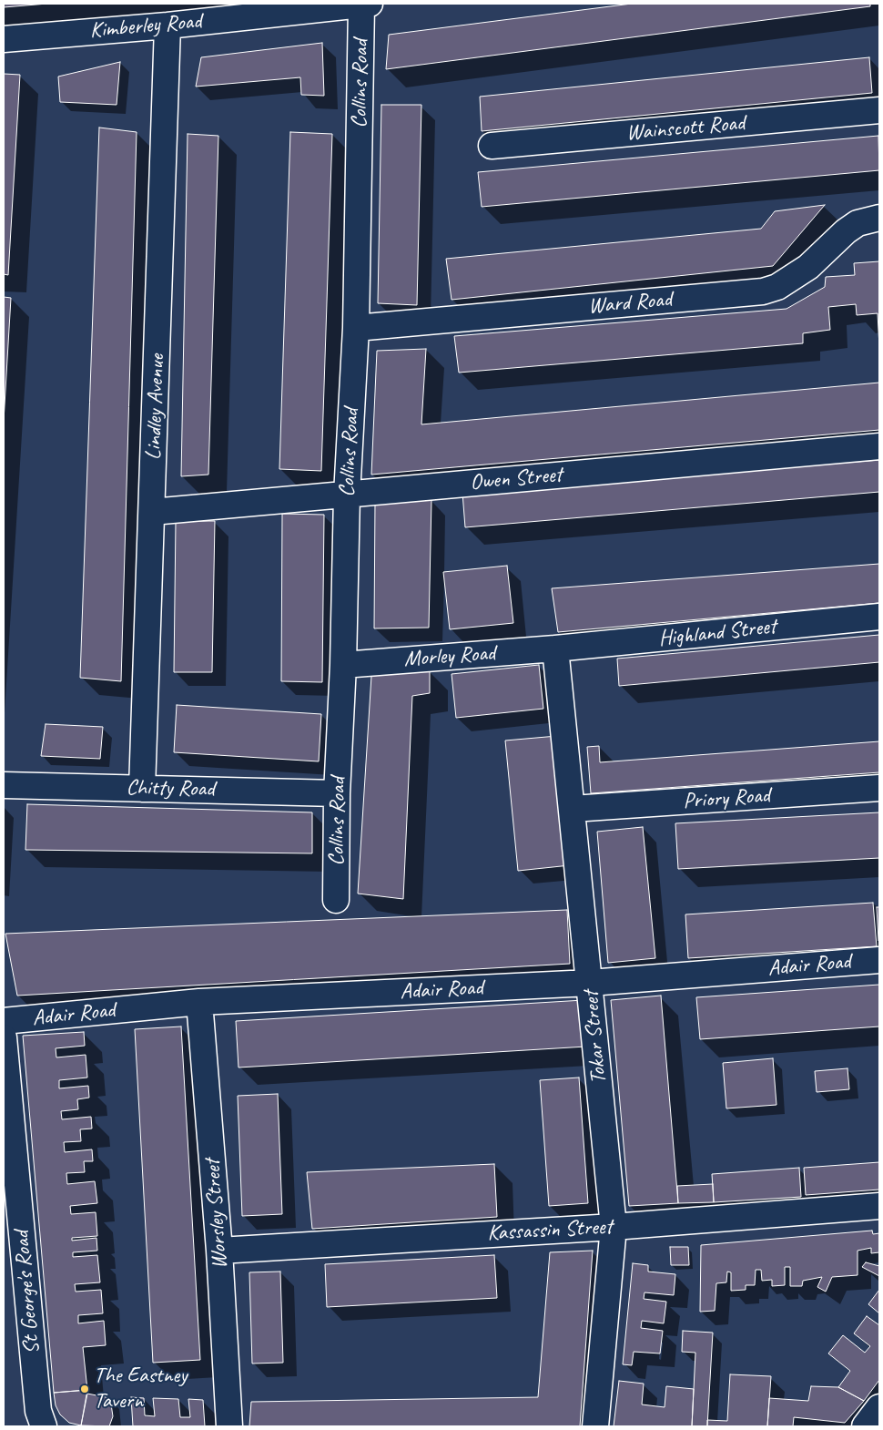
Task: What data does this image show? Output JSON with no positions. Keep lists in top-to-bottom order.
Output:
{
  "streets": {
    "street": [
      "Kimberley Road",
      "Collins Road",
      "Wainscott Road",
      "Ward Road",
      "Lindley Avenue",
      "Owen Street",
      "Highland Street",
      "Morley Road",
      "Chitty Road",
      "Priory Road",
      "Adair Road",
      "Tokar Street",
      "Worsley Street",
      "Kassassin Street",
      "St George's Road"
    ]
  },
  "crossings": [
    ["Kimberley Road", "Collins Road"],
    ["Kimberley Road", "Lindley Avenue"],
    ["Collins Road", "Ward Road"],
    ["Collins Road", "Owen Street"],
    ["Collins Road", "Morley Road"],
    ["Collins Road", "Chitty Road"],
    ["Lindley Avenue", "Owen Street"],
    ["Lindley Avenue", "Chitty Road"],
    ["Highland Street", "Morley Road"],
    ["Highland Street", "Tokar Street"],
    ["Morley Road", "Tokar Street"],
    ["Priory Road", "Tokar Street"],
    ["Adair Road", "Tokar Street"],
    ["Adair Road", "Worsley Street"],
    ["Tokar Street", "Kassassin Street"],
    ["Worsley Street", "Kassassin Street"]
  ],
  "places": ["The Eastney Tavern"]
}
